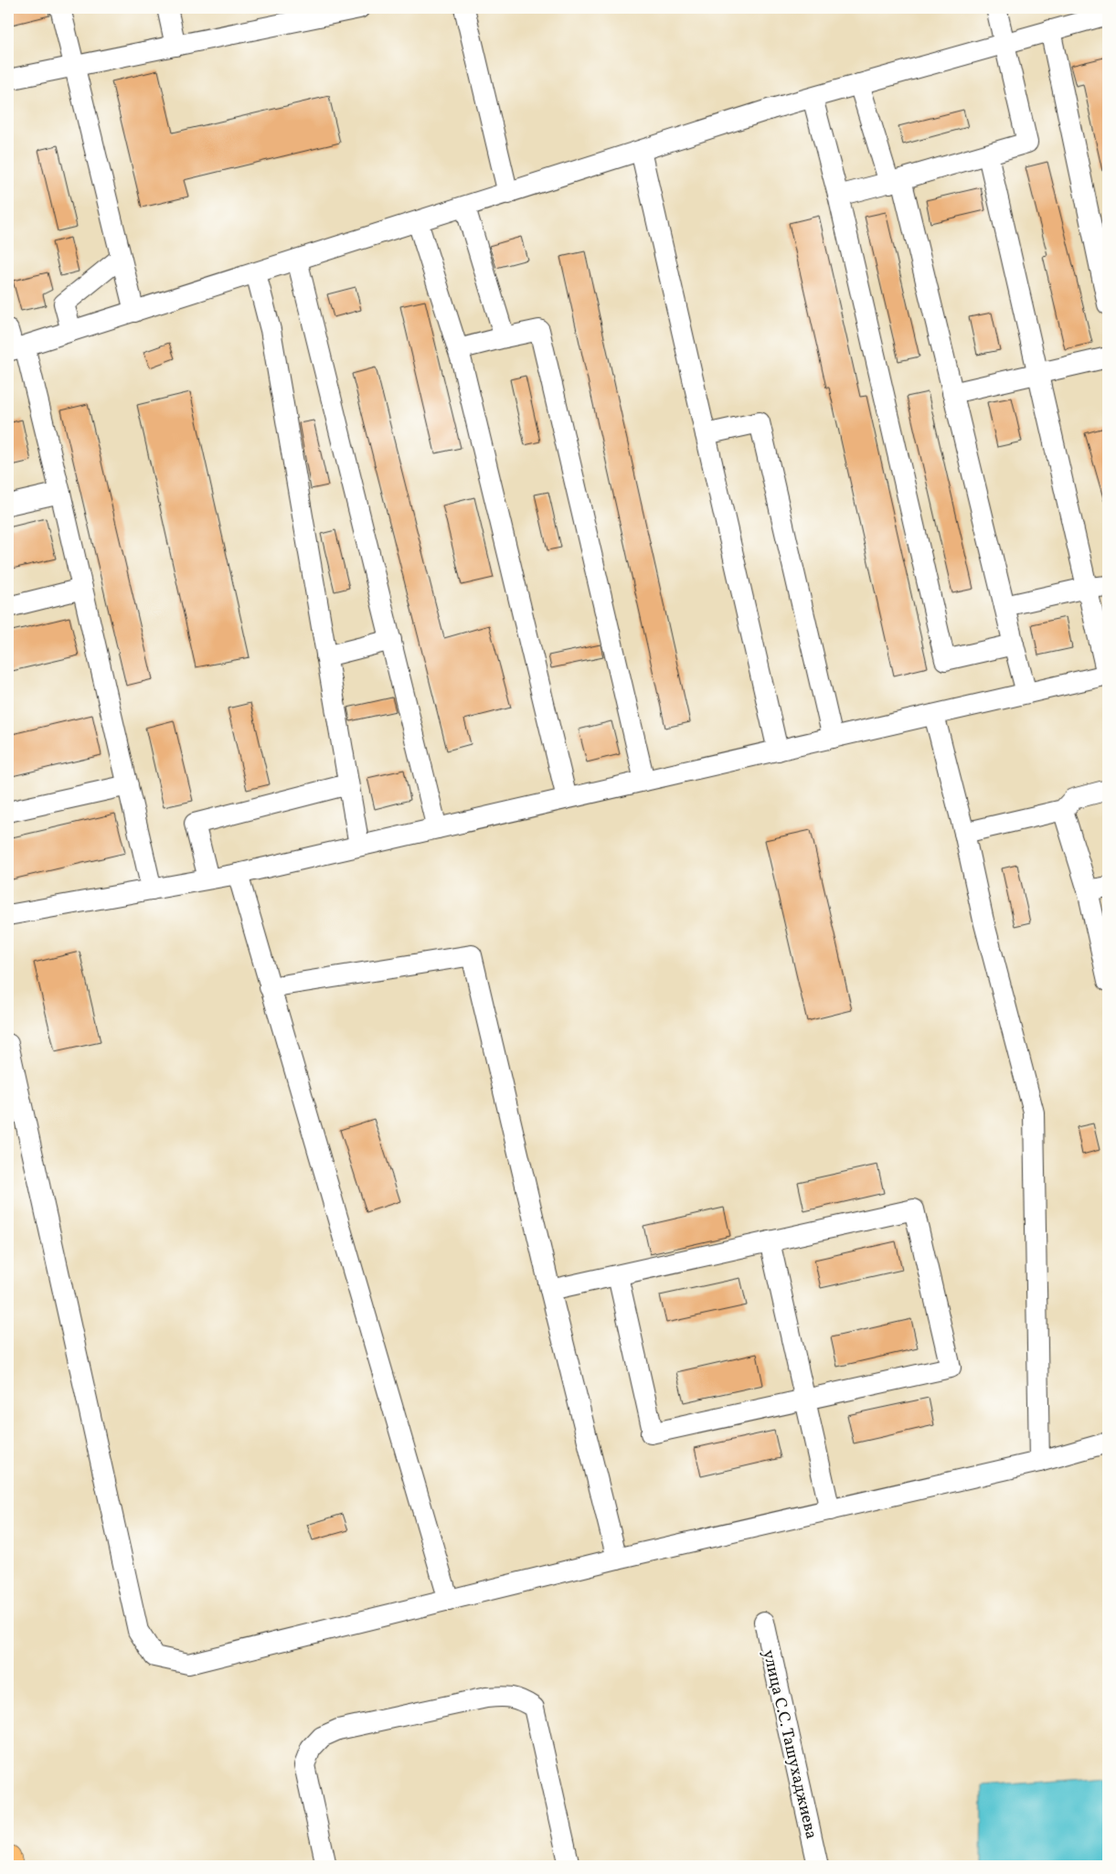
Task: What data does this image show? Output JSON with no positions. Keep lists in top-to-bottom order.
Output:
{
  "streets": {
    "street": ["улица С.С. Ташухаджиева"]
  }
}
